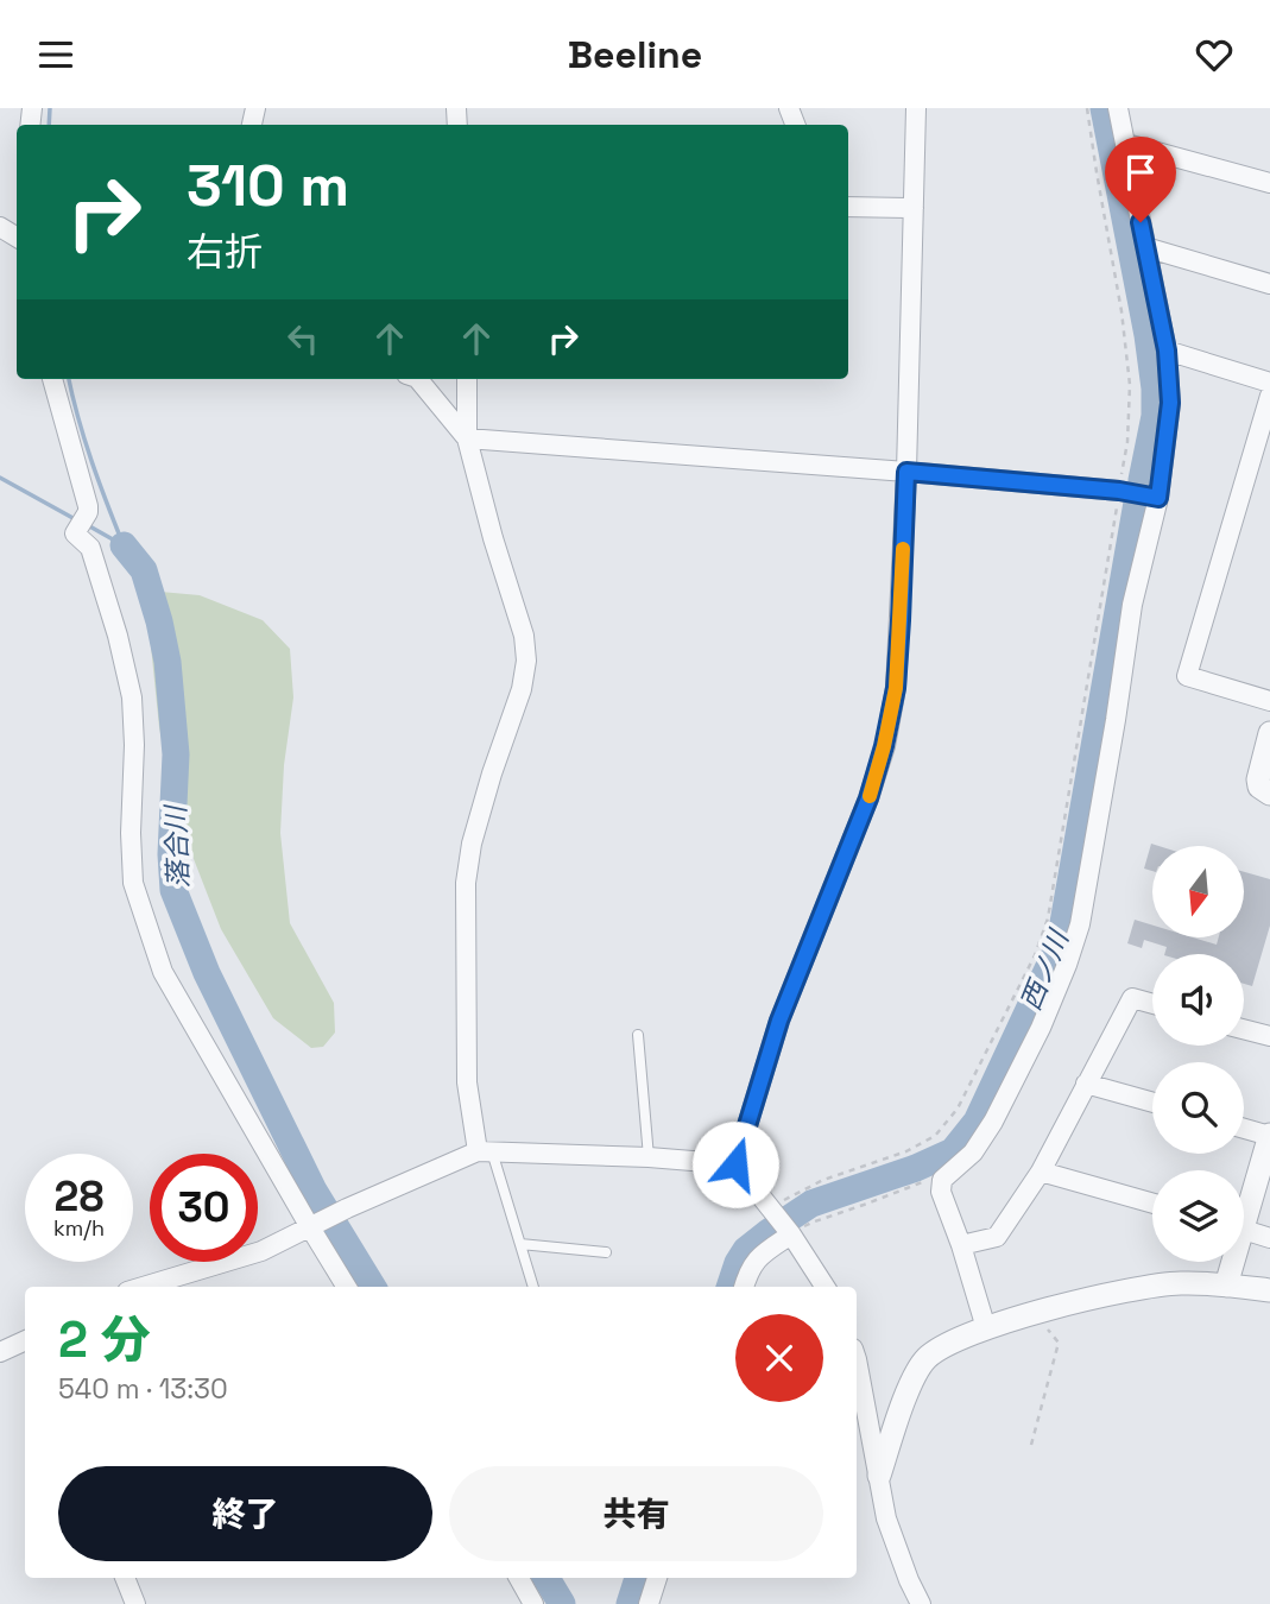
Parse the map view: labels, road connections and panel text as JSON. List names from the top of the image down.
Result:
{
  "water": ["落合川", "西ノ川"],
  "north": "bottom",
  "page": {
    "header": "Beeline",
    "turn": ["310 m", "右折"],
    "speed": "28 km/h",
    "limit": "30",
    "heading": ["2 分", "540 m · 13:30"],
    "buttons": ["終了", "共有"]
  }
}
